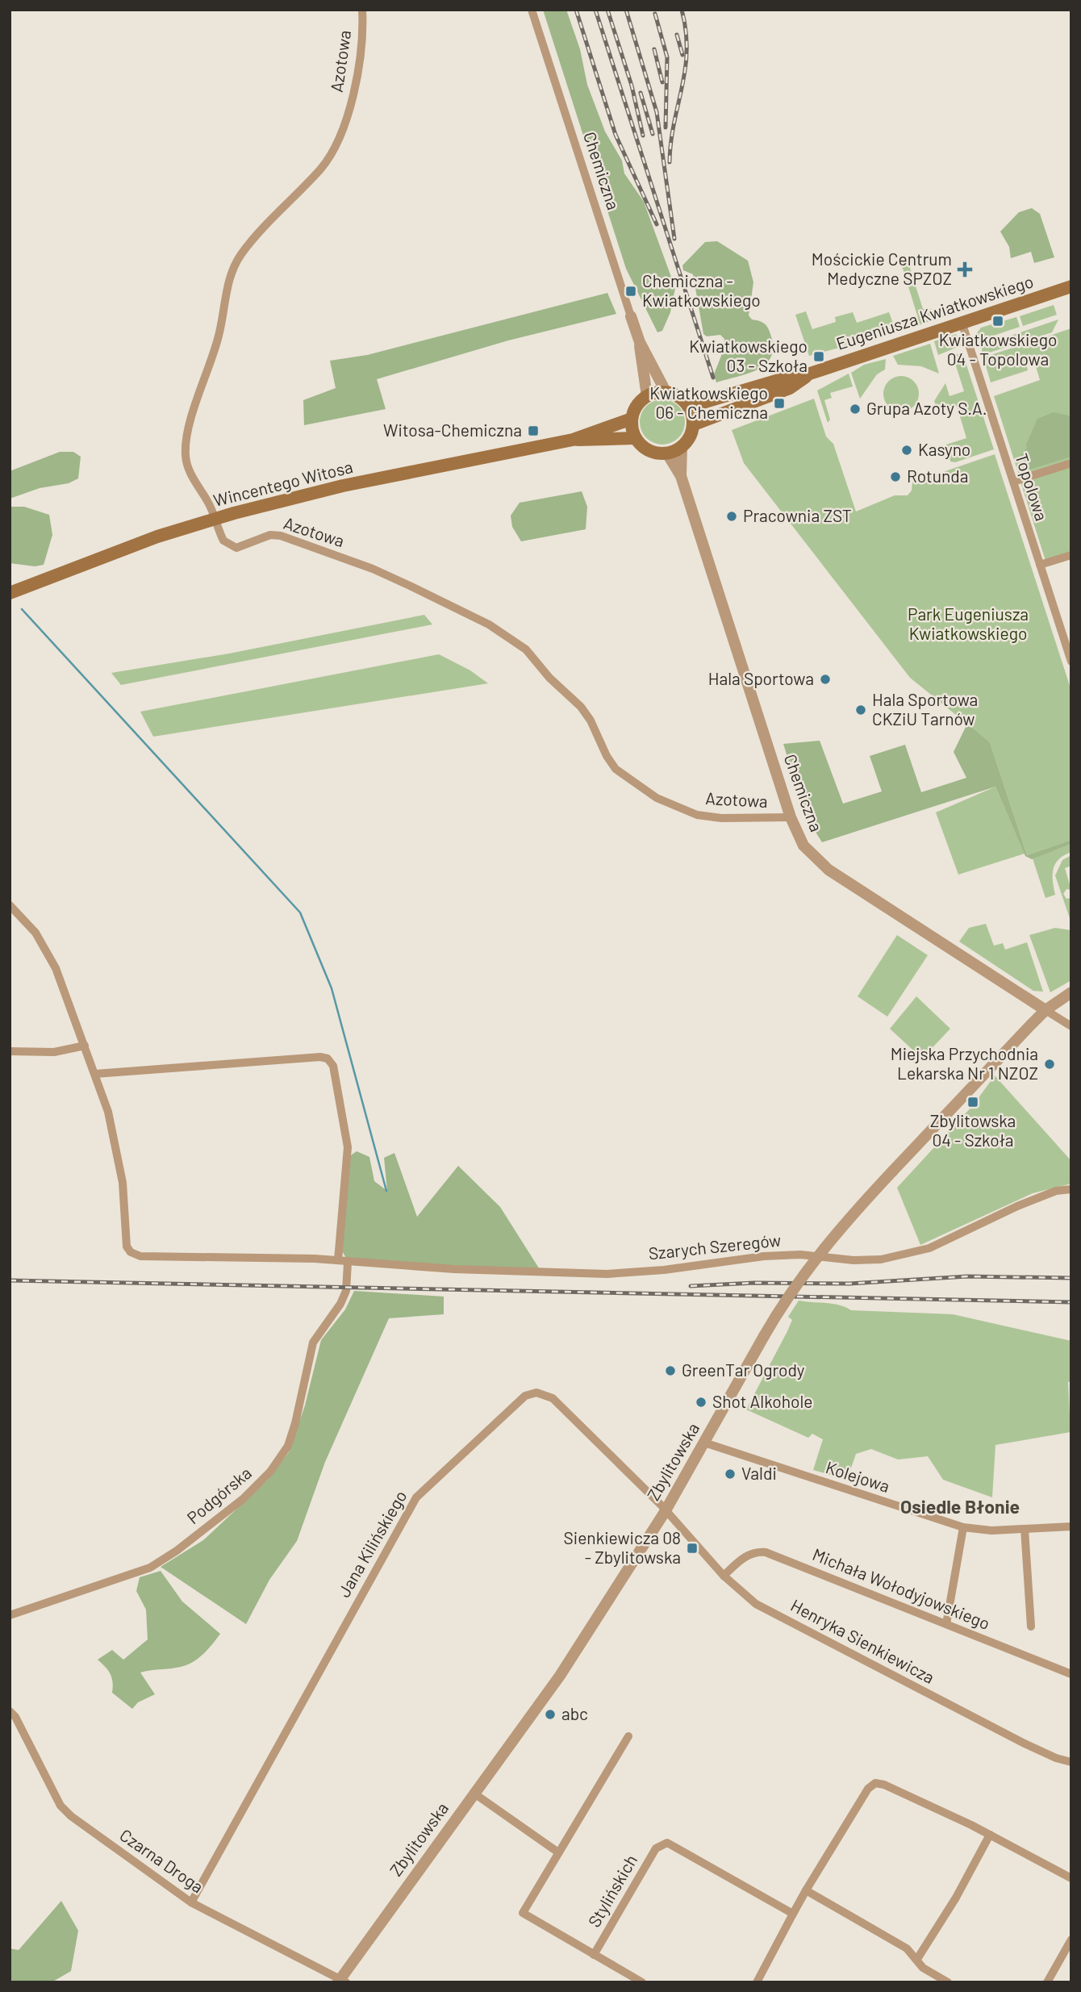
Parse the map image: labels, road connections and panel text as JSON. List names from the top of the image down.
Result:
{
  "streets": {
    "main road": ["Eugeniusza Kwiatkowskiego", "Wincentego Witosa"],
    "street": [
      "Azotowa",
      "Chemiczna",
      "Topolowa",
      "Szarych Szeregów",
      "Zbylitowska",
      "Kolejowa",
      "Podgórska",
      "Jana Kilińskiego",
      "Michała Wołodyjowskiego",
      "Henryka Sienkiewicza",
      "Czarna Droga",
      "Stylińskich"
    ]
  },
  "crossings": [
    ["Azotowa", "Chemiczna"],
    ["Azotowa", "Wincentego Witosa"],
    ["Chemiczna", "Eugeniusza Kwiatkowskiego"],
    ["Chemiczna", "Wincentego Witosa"],
    ["Chemiczna", "Zbylitowska"],
    ["Eugeniusza Kwiatkowskiego", "Wincentego Witosa"],
    ["Eugeniusza Kwiatkowskiego", "Topolowa"],
    ["Szarych Szeregów", "Podgórska"],
    ["Zbylitowska", "Kolejowa"],
    ["Zbylitowska", "Jana Kilińskiego"],
    ["Zbylitowska", "Henryka Sienkiewicza"],
    ["Zbylitowska", "Czarna Droga"],
    ["Jana Kilińskiego", "Henryka Sienkiewicza"],
    ["Jana Kilińskiego", "Czarna Droga"],
    ["Michała Wołodyjowskiego", "Henryka Sienkiewicza"]
  ],
  "districts": ["Osiedle Błonie"],
  "parks": ["Park Eugeniusza Kwiatkowskiego"],
  "places": {
    "health": ["Mościckie Centrum Medyczne SPZOZ"],
    "transit": [
      "Chemiczna - Kwiatkowskiego",
      "Kwiatkowskiego 04 - Topolowa",
      "Kwiatkowskiego 03 - Szkoła",
      "Kwiatkowskiego 06 - Chemiczna",
      "Witosa-Chemiczna",
      "Zbylitowska 04 - Szkoła",
      "Sienkiewicza 08 - Zbylitowska"
    ],
    "other": [
      "Grupa Azoty S.A.",
      "Kasyno",
      "Rotunda",
      "Pracownia ZST",
      "Hala Sportowa",
      "Hala Sportowa CKZiU Tarnów",
      "Miejska Przychodnia Lekarska Nr 1 NZOZ",
      "GreenTar Ogrody",
      "Shot Alkohole",
      "Valdi",
      "abc"
    ]
  }
}
